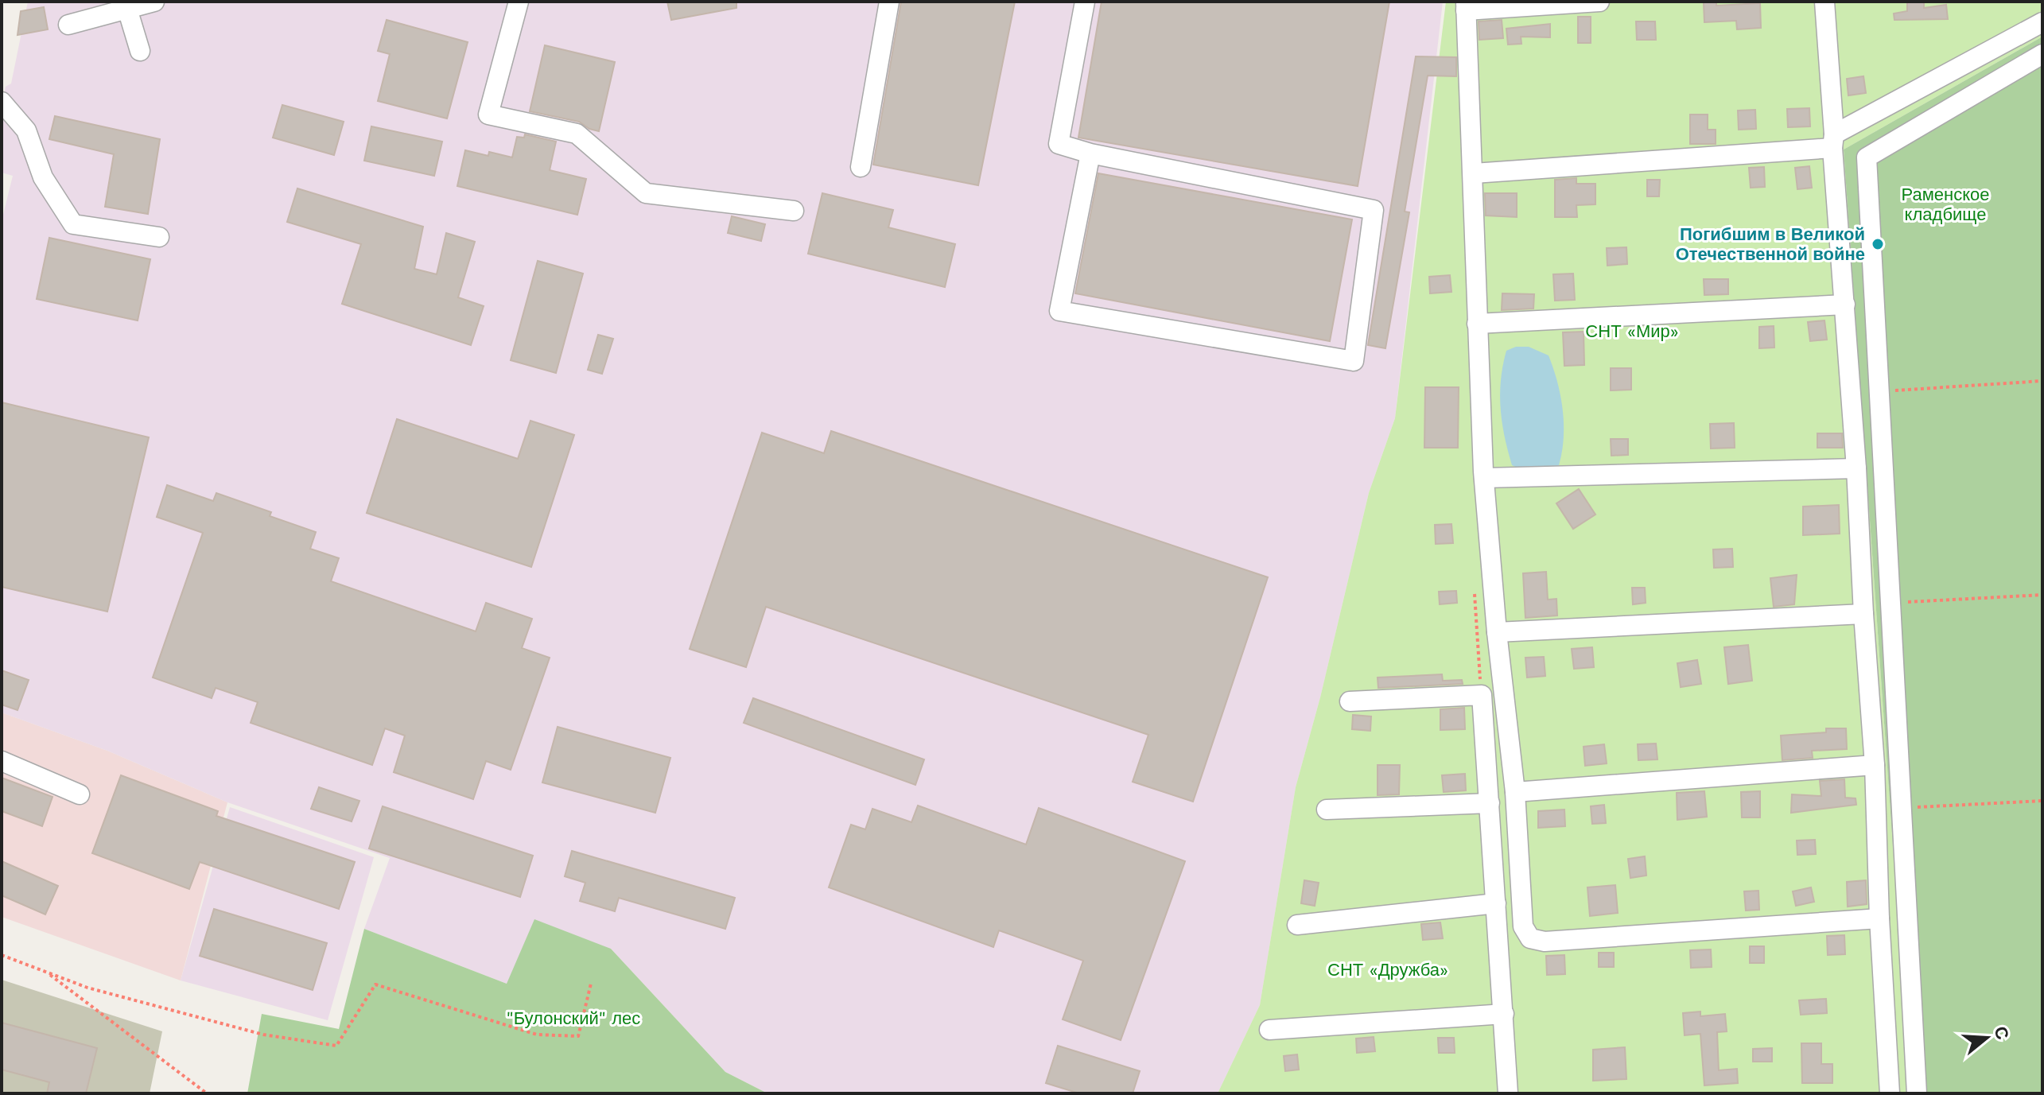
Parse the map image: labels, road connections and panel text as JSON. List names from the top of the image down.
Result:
{
  "parks": [
    "Раменское кладбище",
    "СНТ «Мир»",
    "СНТ «Дружба»",
    "\"Булонский\" лес"
  ],
  "places": ["Погибшим в Великой Отечественной войне"],
  "north": "right"
}
